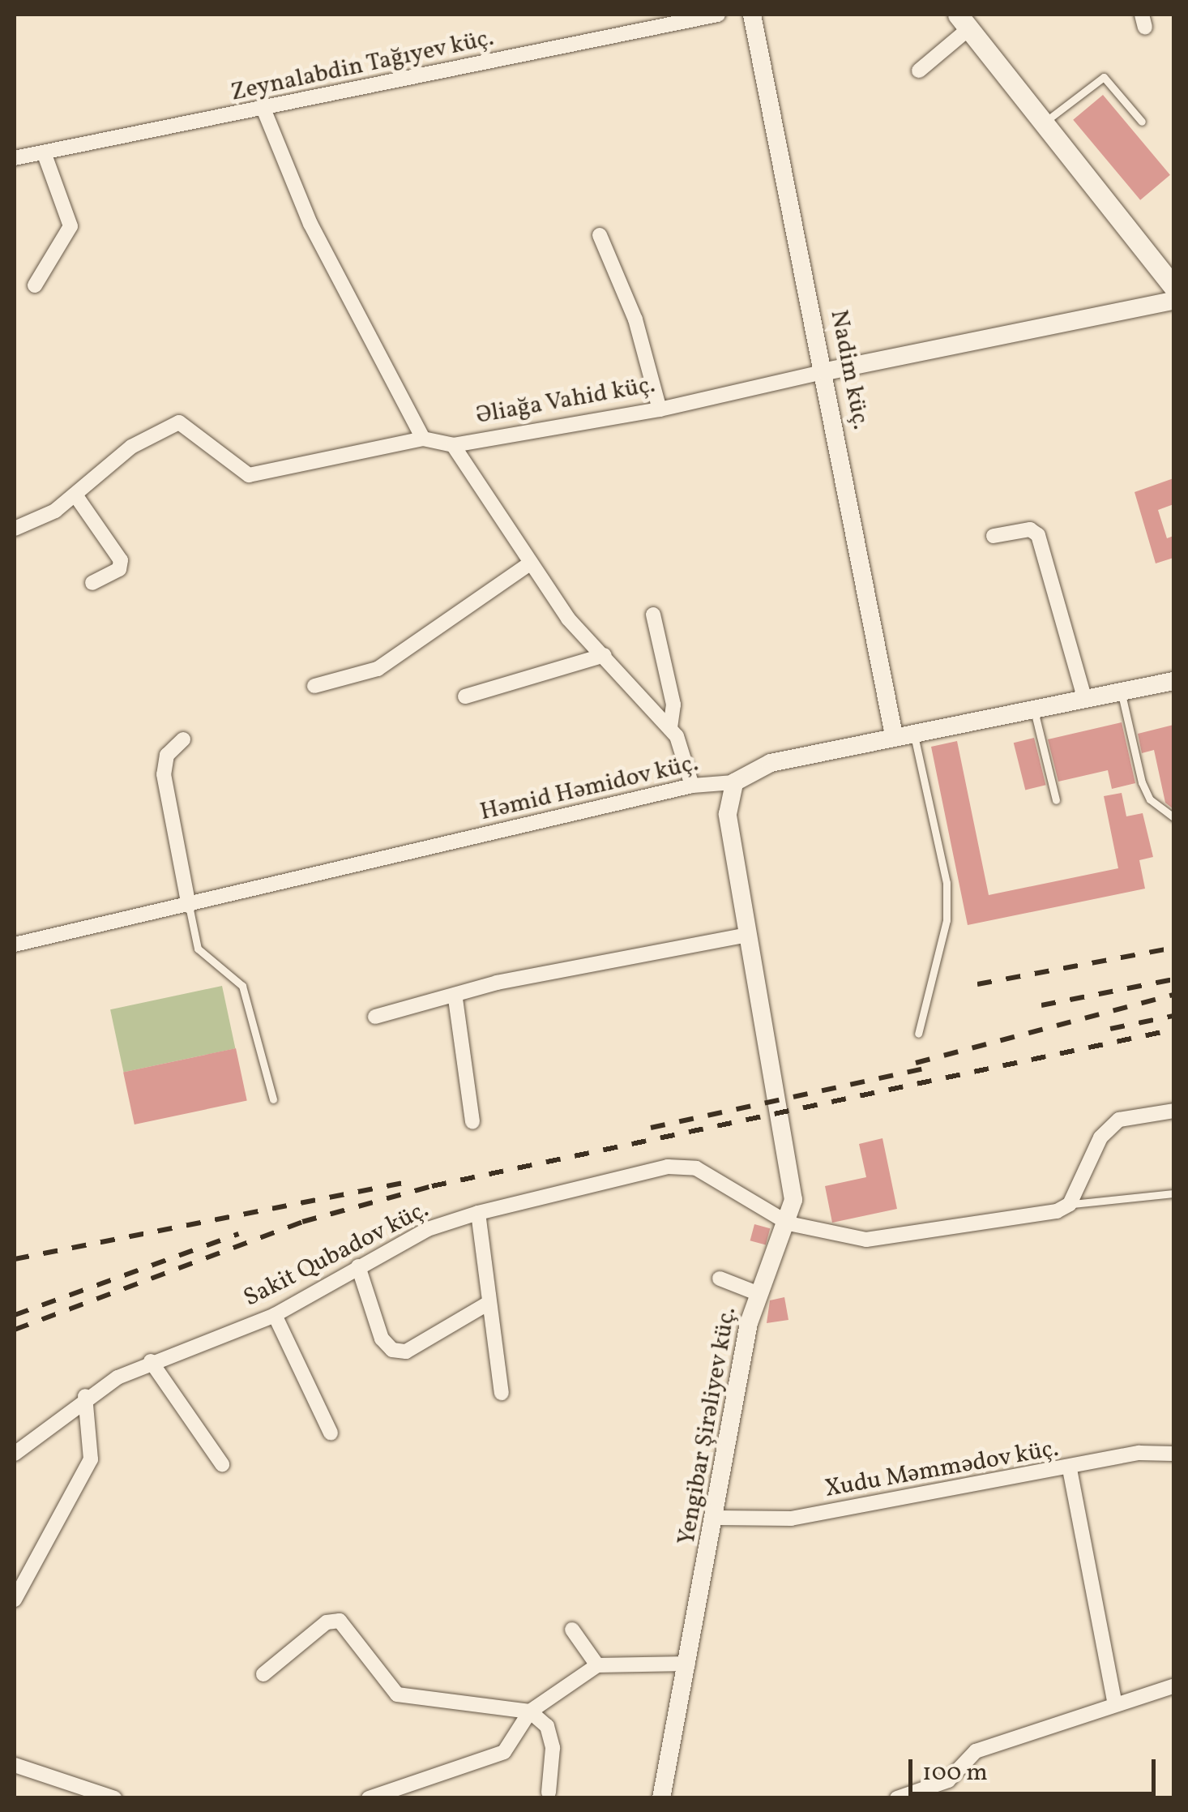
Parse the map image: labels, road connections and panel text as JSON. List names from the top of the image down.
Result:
{
  "streets": {
    "street": [
      "Zeynalabdin Tağıyev küç.",
      "Nadim küç.",
      "Əliağa Vahid küç.",
      "Həmid Həmidov küç.",
      "Sakit Qubadov küç.",
      "Yengibar Şirəliyev küç.",
      "Xudu Məmmədov küç."
    ]
  },
  "crossings": [
    ["Nadim küç.", "Əliağa Vahid küç."],
    ["Nadim küç.", "Həmid Həmidov küç."],
    ["Həmid Həmidov küç.", "Yengibar Şirəliyev küç."],
    ["Sakit Qubadov küç.", "Yengibar Şirəliyev küç."],
    ["Yengibar Şirəliyev küç.", "Xudu Məmmədov küç."]
  ],
  "scale_bar": "100 m"
}
